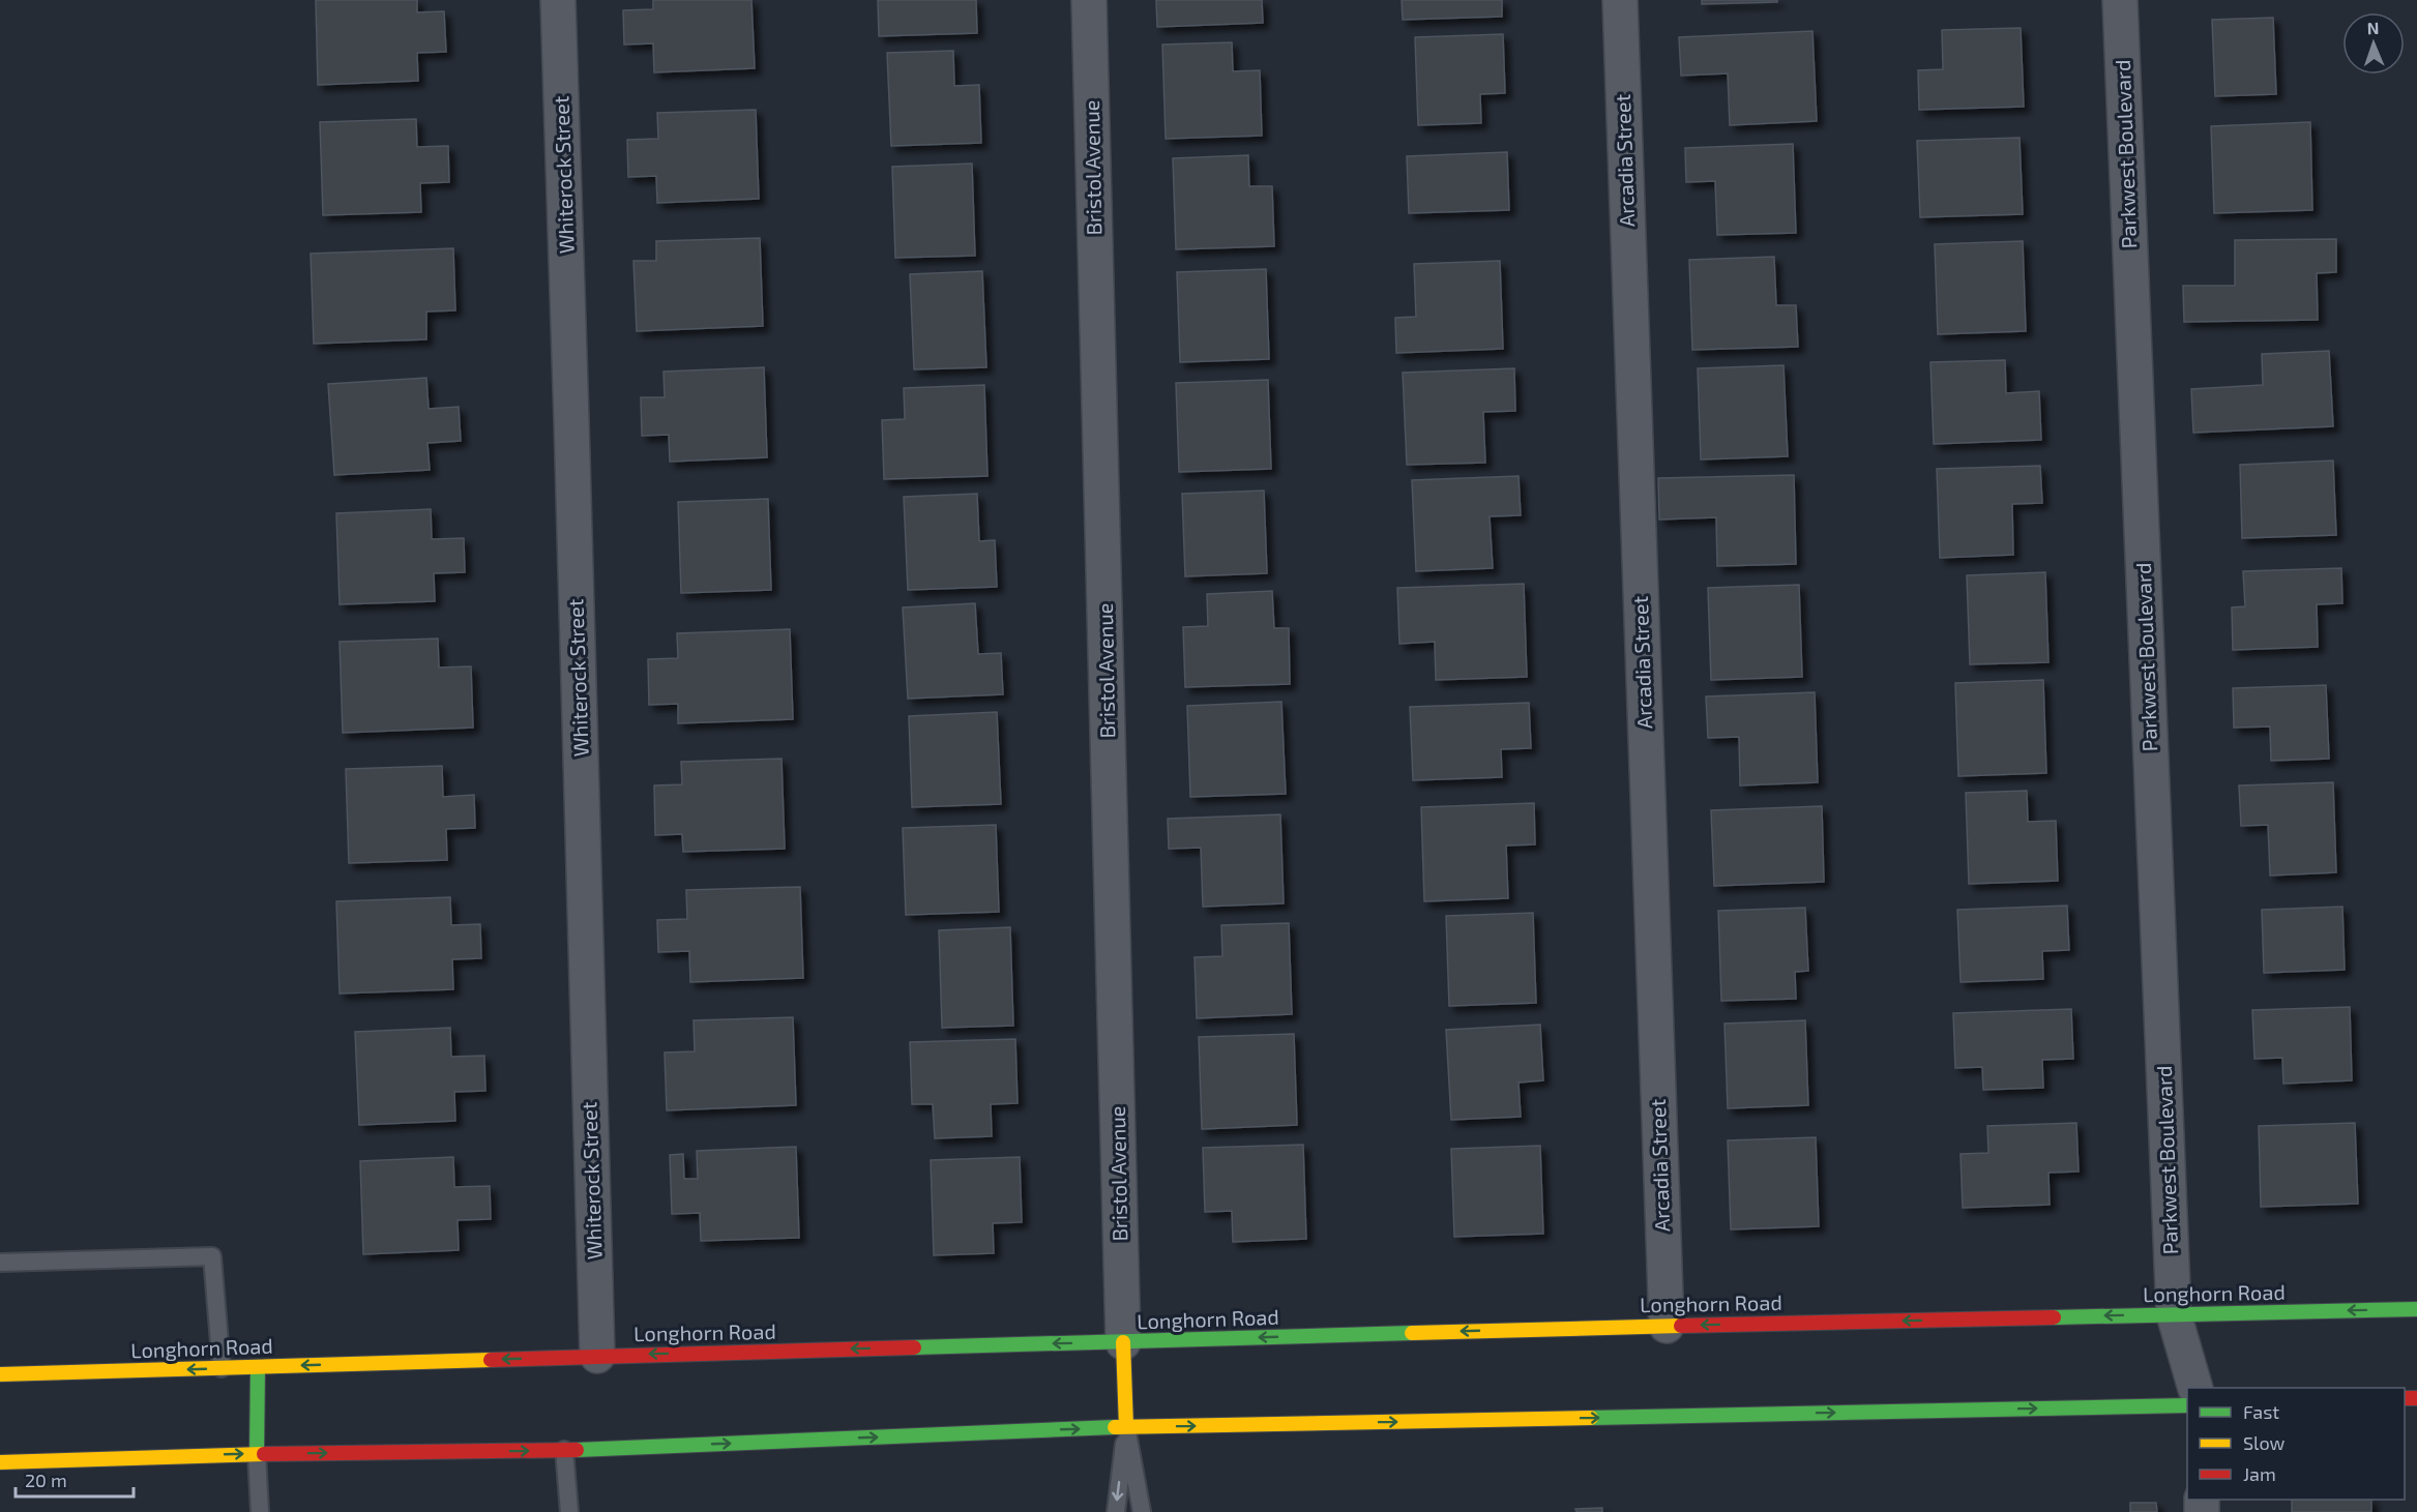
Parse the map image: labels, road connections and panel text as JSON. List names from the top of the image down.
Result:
{
  "streets": {
    "main road": ["Longhorn Road"],
    "street": [
      "Parkwest Boulevard",
      "Arcadia Street",
      "Bristol Avenue",
      "Whiterock Street"
    ]
  },
  "crossings": [
    ["Parkwest Boulevard", "Longhorn Road"],
    ["Arcadia Street", "Longhorn Road"],
    ["Bristol Avenue", "Longhorn Road"],
    ["Whiterock Street", "Longhorn Road"]
  ],
  "legend": ["Fast", "Slow", "Jam"],
  "scale_bar": "20 m",
  "north": "top"
}
